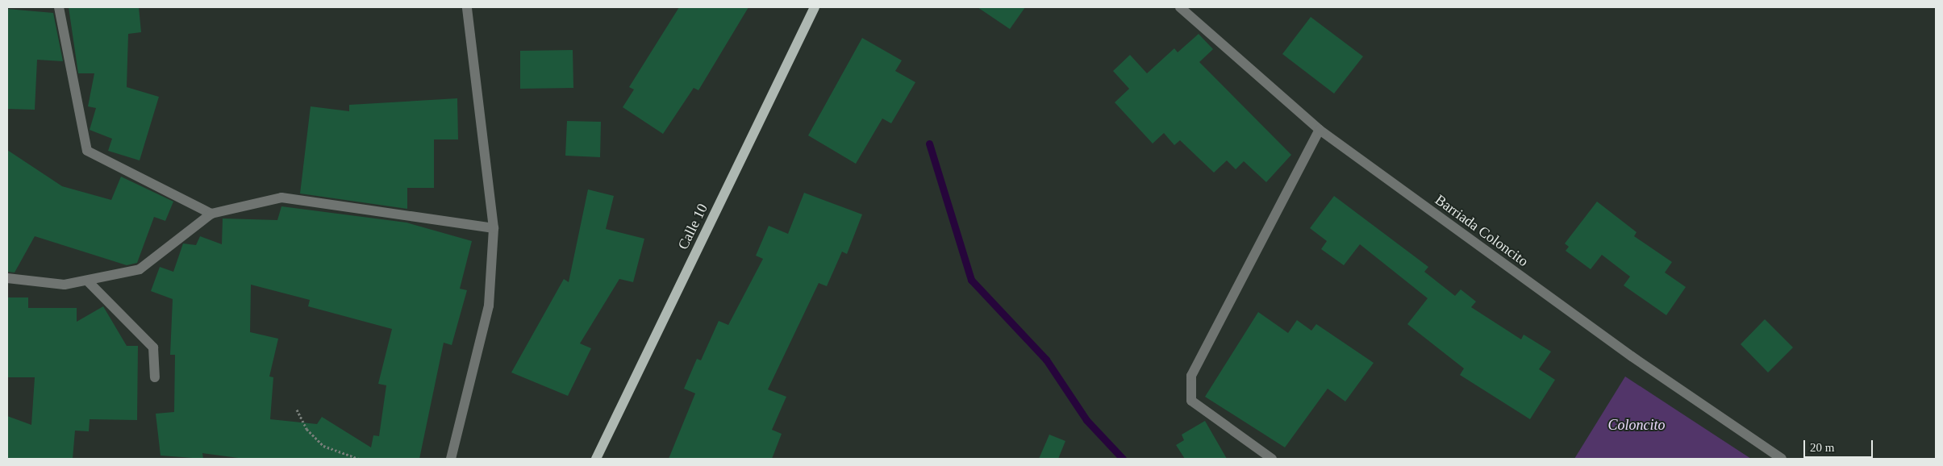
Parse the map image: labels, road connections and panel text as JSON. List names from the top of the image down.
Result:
{
  "streets": {
    "main road": ["Calle 10"],
    "street": ["Barriada Coloncito"]
  },
  "parks": ["Coloncito"],
  "scale_bar": "20 m"
}
